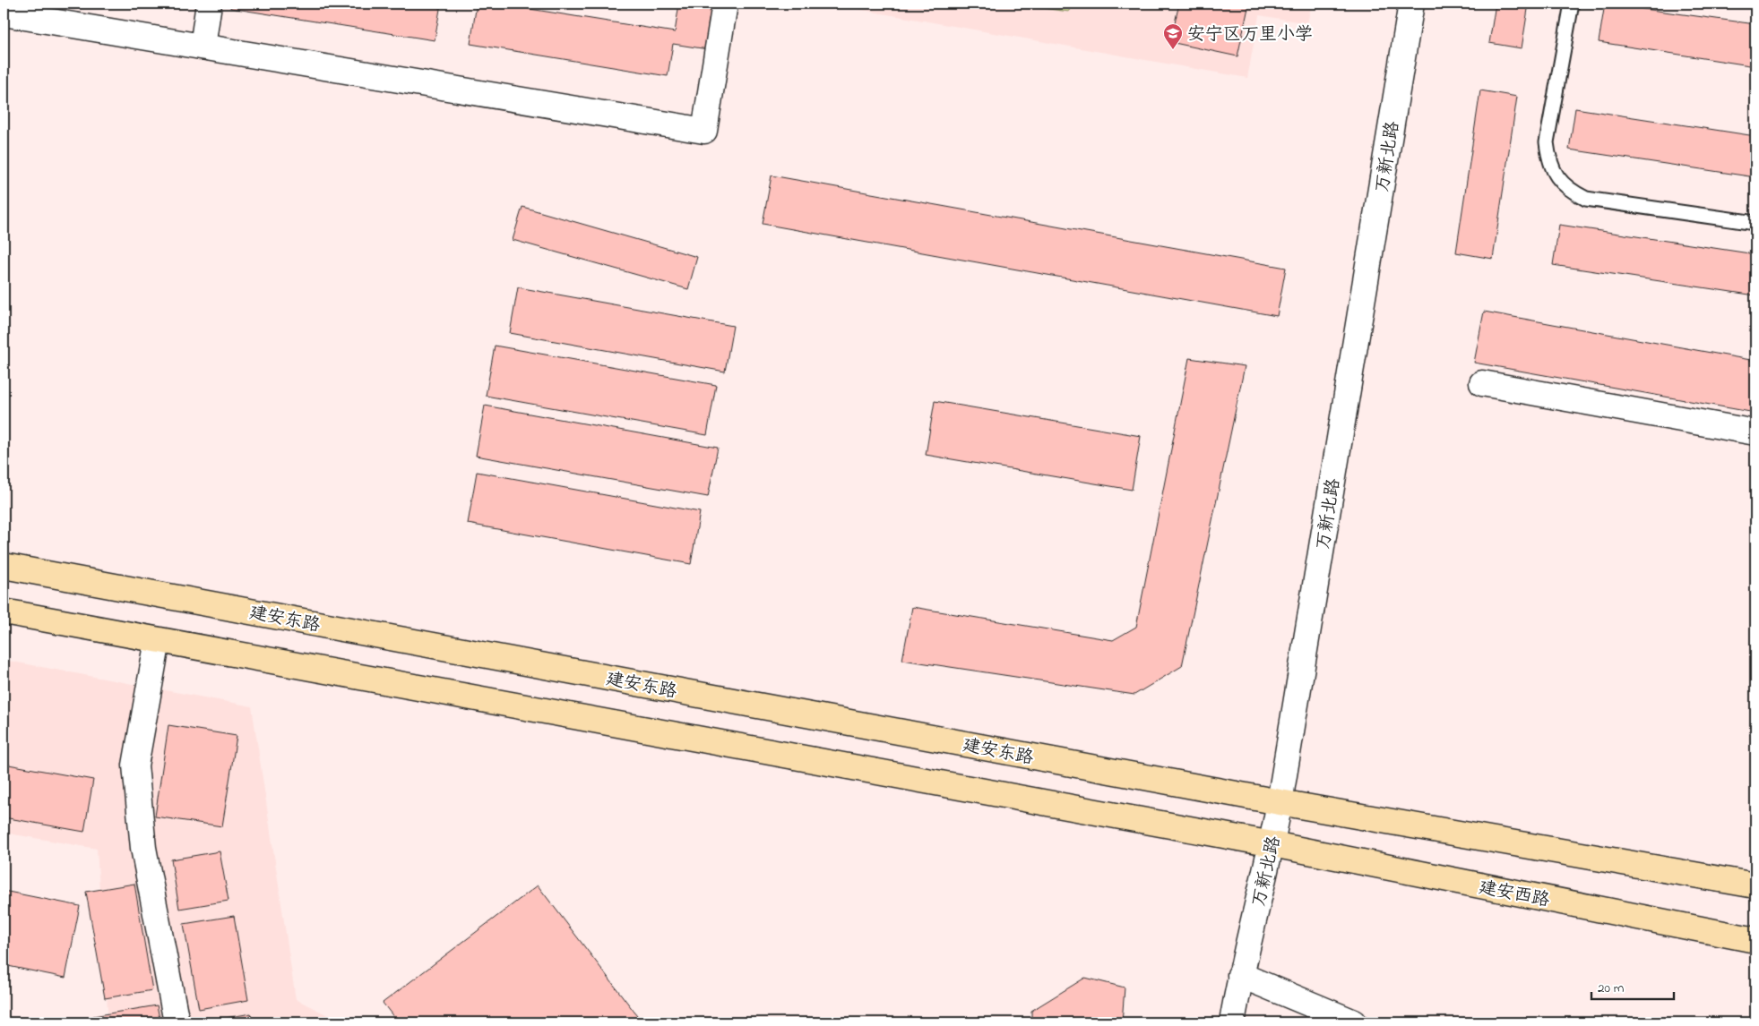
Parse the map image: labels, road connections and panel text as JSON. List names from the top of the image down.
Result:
{
  "streets": {
    "main road": ["建安东路", "建安西路"],
    "street": ["万新北路"]
  },
  "crossings": [
    ["万新北路", "建安东路"],
    ["万新北路", "建安西路"]
  ],
  "places": {
    "school or university": ["安宁区万里小学"]
  },
  "scale_bar": "20 m"
}
